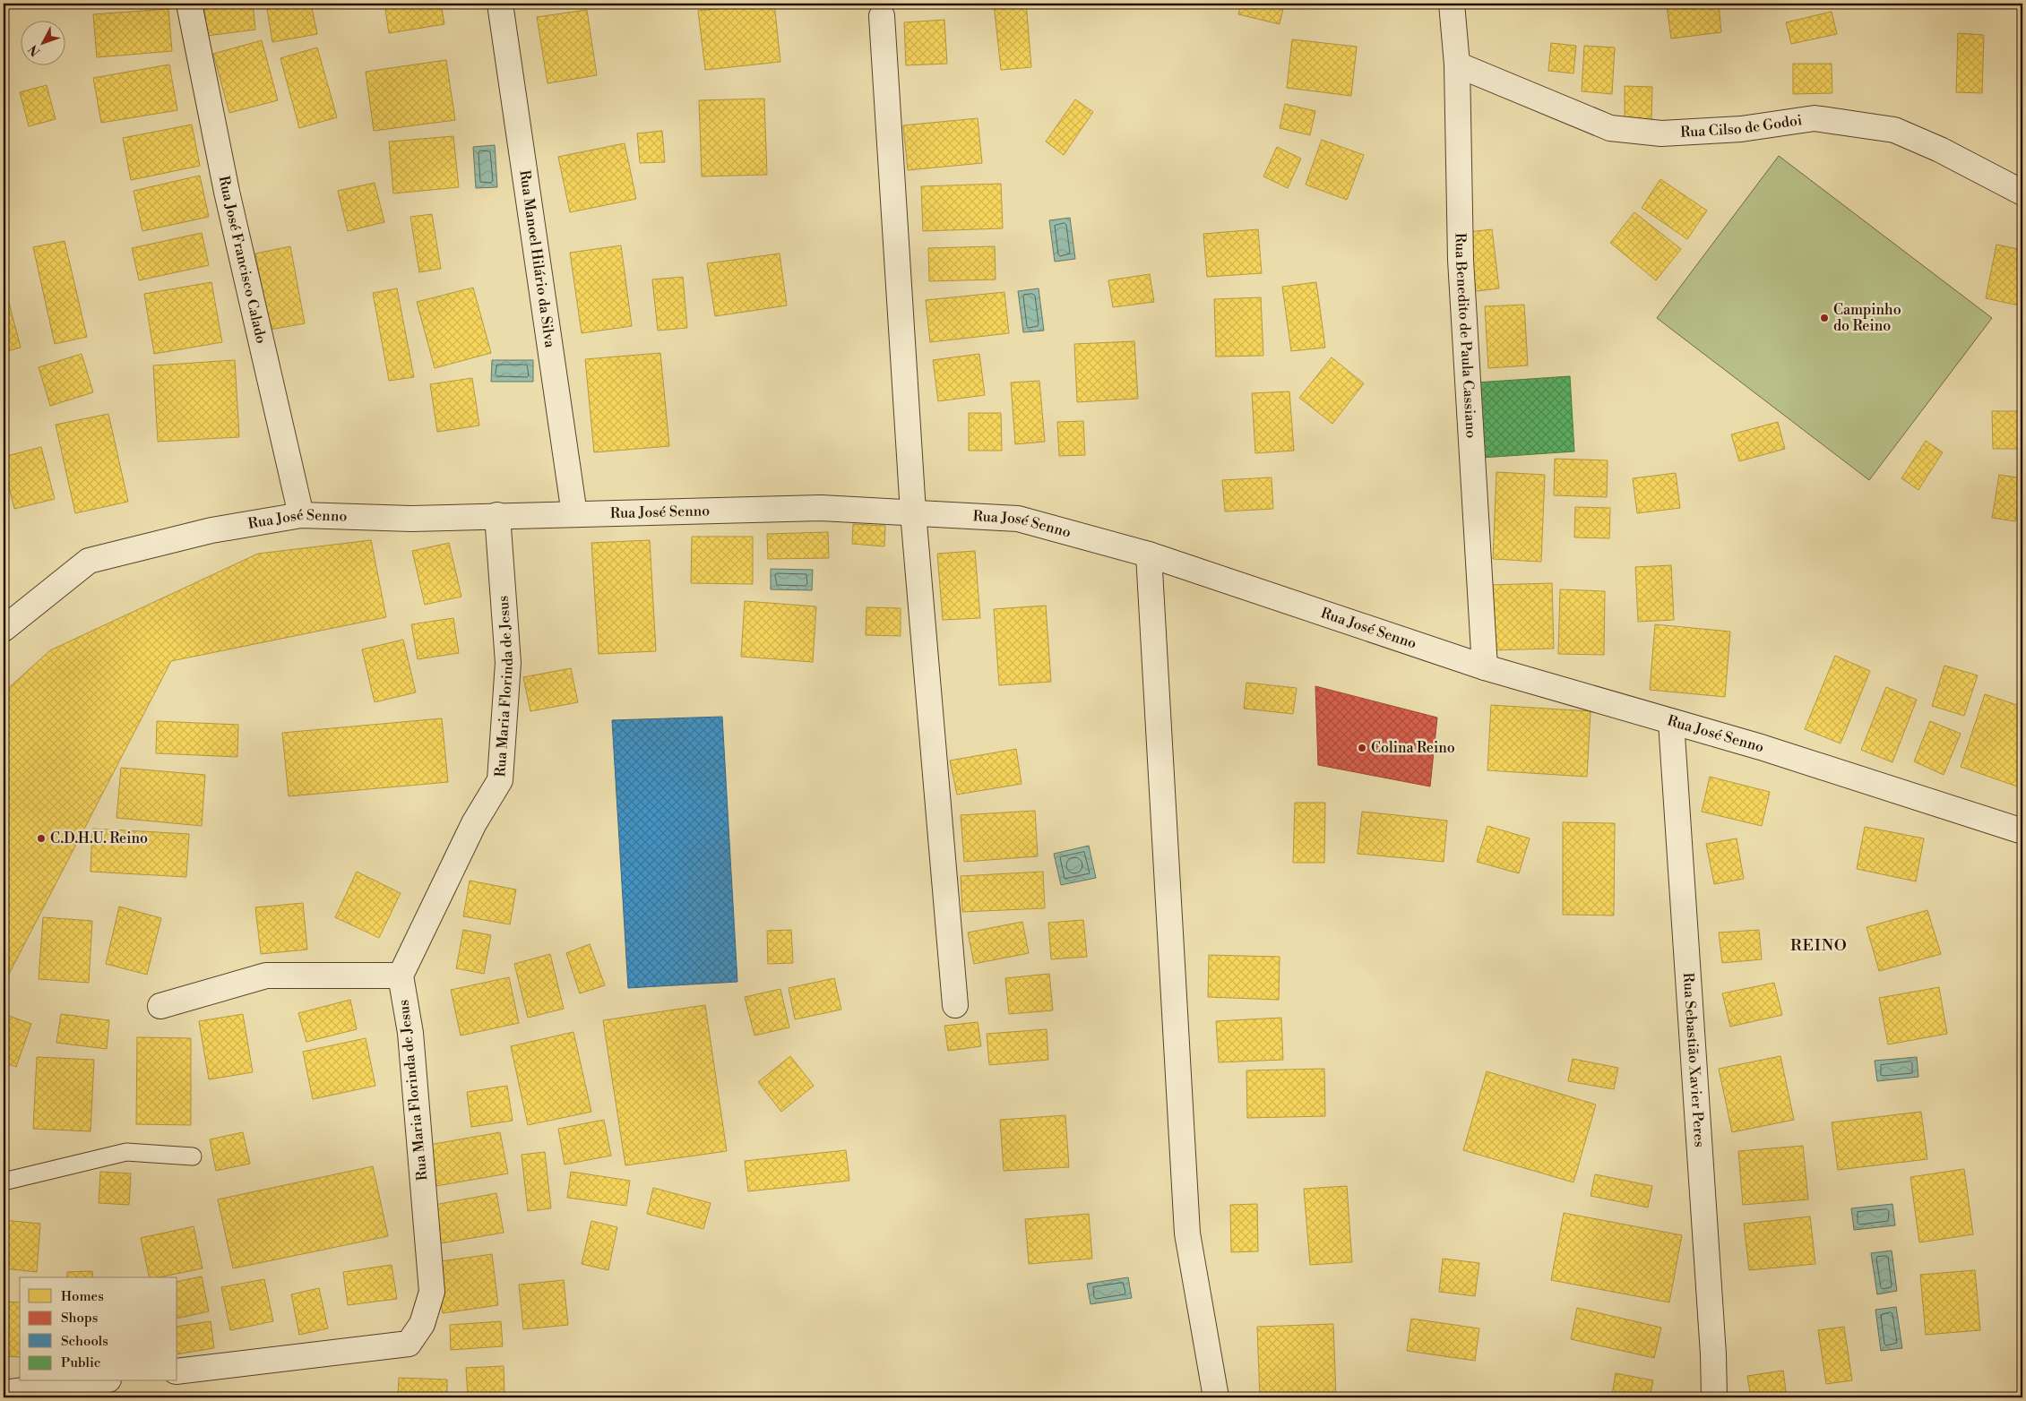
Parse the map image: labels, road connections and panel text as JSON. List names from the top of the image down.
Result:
{
  "streets": {
    "street": [
      "Rua Cilso de Godoi",
      "Rua Manoel Hilário da Silva",
      "Rua José Francisco Calado",
      "Rua Benedito de Paula Cassiano",
      "Rua José Senno",
      "Rua Maria Florinda de Jesus",
      "Rua Sebastião Xavier Peres"
    ]
  },
  "crossings": [
    ["Rua Cilso de Godoi", "Rua Benedito de Paula Cassiano"],
    ["Rua Manoel Hilário da Silva", "Rua José Senno"],
    ["Rua José Francisco Calado", "Rua José Senno"],
    ["Rua Benedito de Paula Cassiano", "Rua José Senno"],
    ["Rua José Senno", "Rua Maria Florinda de Jesus"],
    ["Rua José Senno", "Rua Sebastião Xavier Peres"]
  ],
  "districts": ["REINO"],
  "places": ["Campinho do Reino", "Colina Reino", "C.D.H.U. Reino"],
  "legend": [
    "Homes",
    "Shops",
    "Schools",
    "Public"
  ],
  "north": "bottom left"
}
